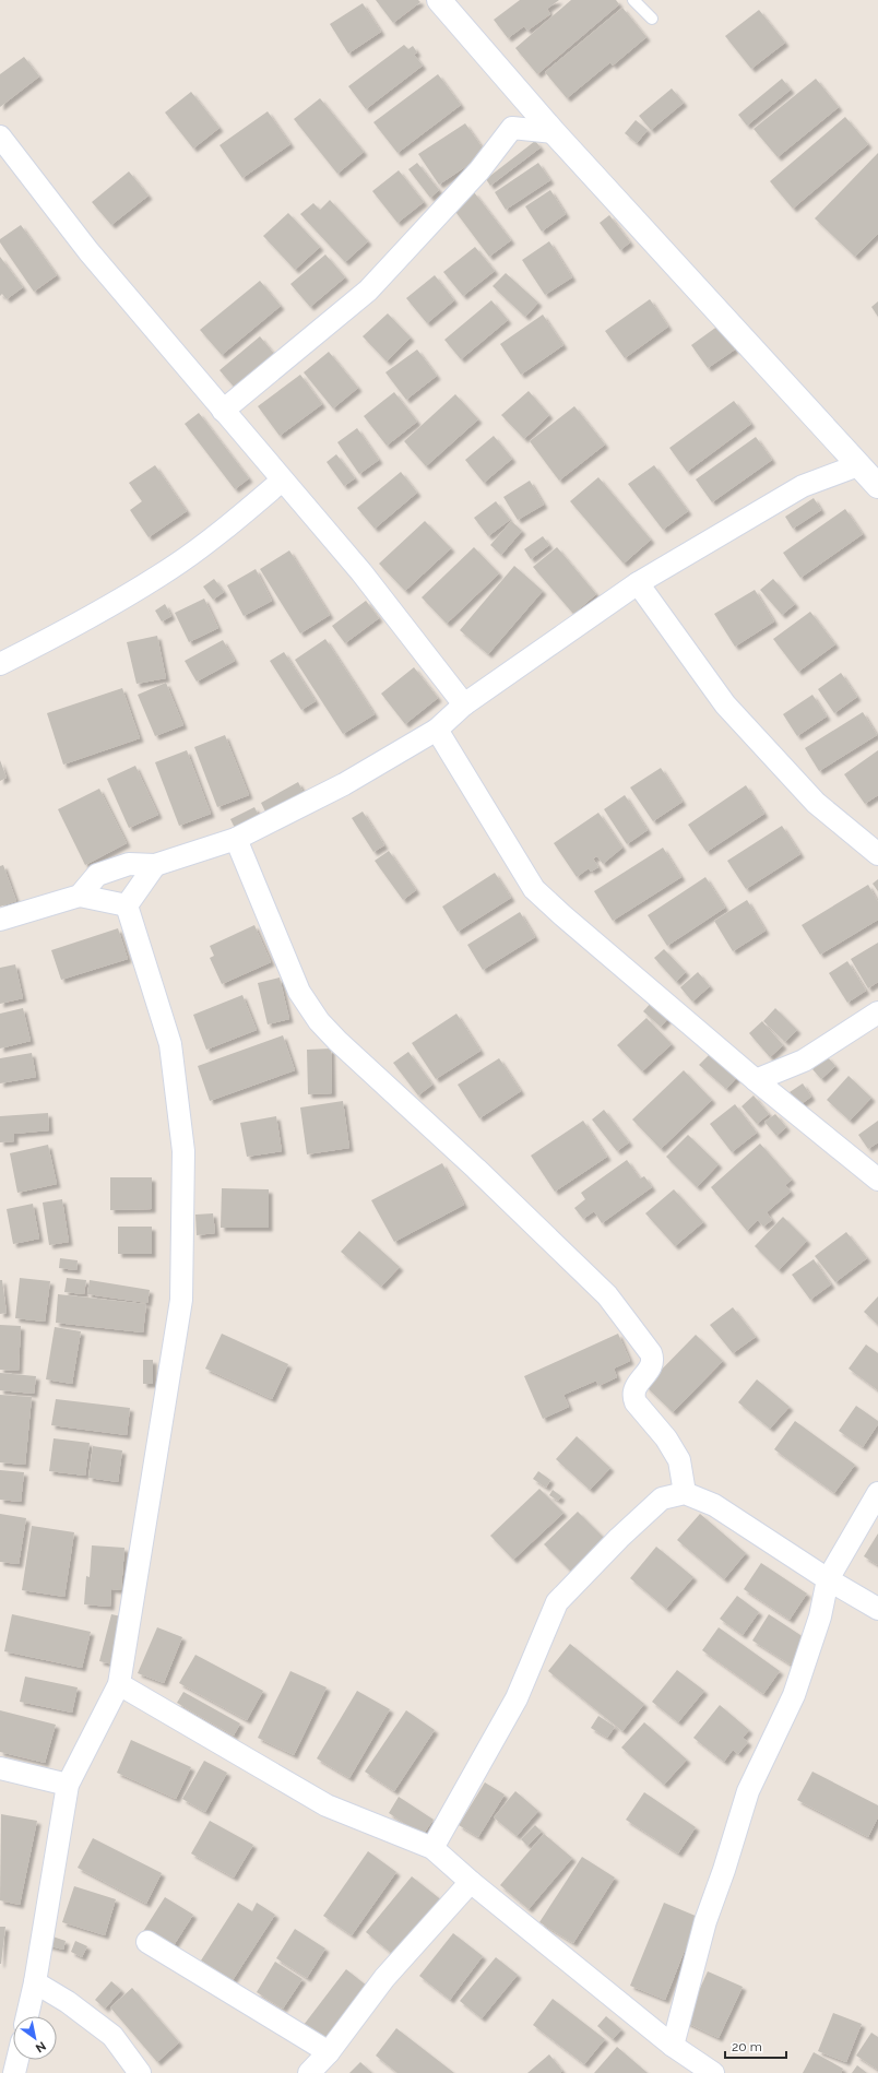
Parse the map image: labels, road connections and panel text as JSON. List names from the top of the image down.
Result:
{
  "scale_bar": "20 m",
  "north": "bottom right"
}
